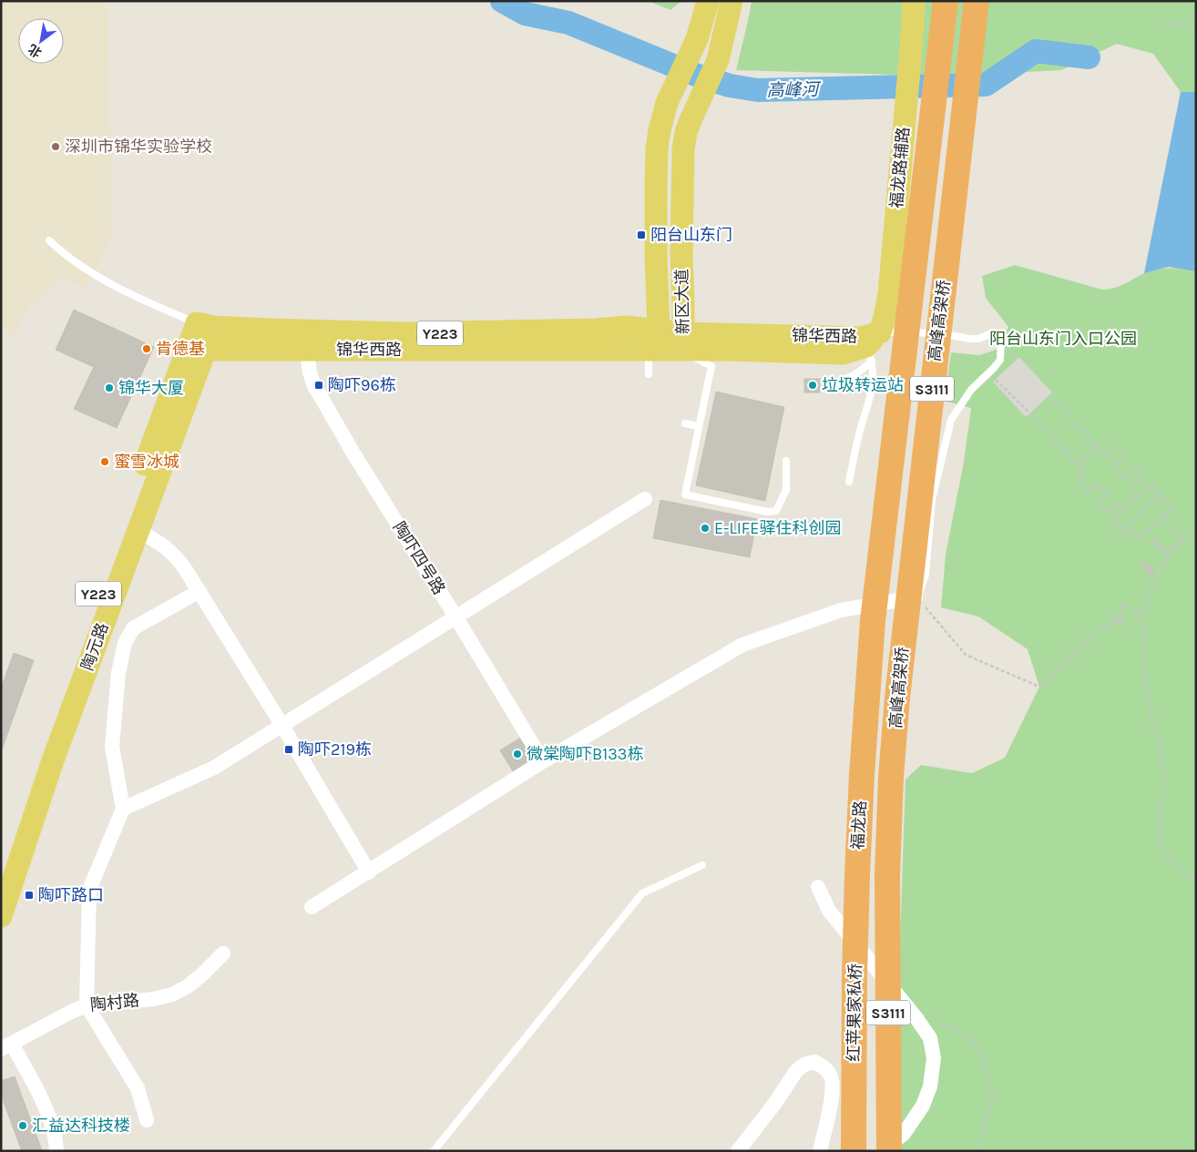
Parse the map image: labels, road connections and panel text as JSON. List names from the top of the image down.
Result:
{
  "streets": {
    "highway": [
      "高峰高架桥",
      "S3111",
      "福龙路",
      "红苹果家私桥"
    ],
    "main road": [
      "福龙路辅路",
      "新区大道",
      "Y223",
      "锦华西路",
      "陶元路"
    ],
    "street": ["陶吓四号路", "陶村路"]
  },
  "crossings": [
    ["福龙路辅路", "锦华西路"],
    ["新区大道", "锦华西路"],
    ["高峰高架桥", "福龙路"],
    ["锦华西路", "陶吓四号路"],
    ["锦华西路", "陶元路"],
    ["福龙路", "红苹果家私桥"]
  ],
  "water": ["高峰河"],
  "parks": ["阳台山东门入口公园"],
  "places": {
    "other": [
      "深圳市锦华实验学校",
      "肯德基",
      "垃圾转运站",
      "锦华大厦",
      "蜜雪冰城",
      "E-LIFE驿住科创园",
      "微棠陶吓B133栋",
      "汇益达科技楼"
    ],
    "transit": [
      "阳台山东门",
      "陶吓96栋",
      "陶吓219栋",
      "陶吓路口"
    ]
  },
  "north": "bottom left"
}
